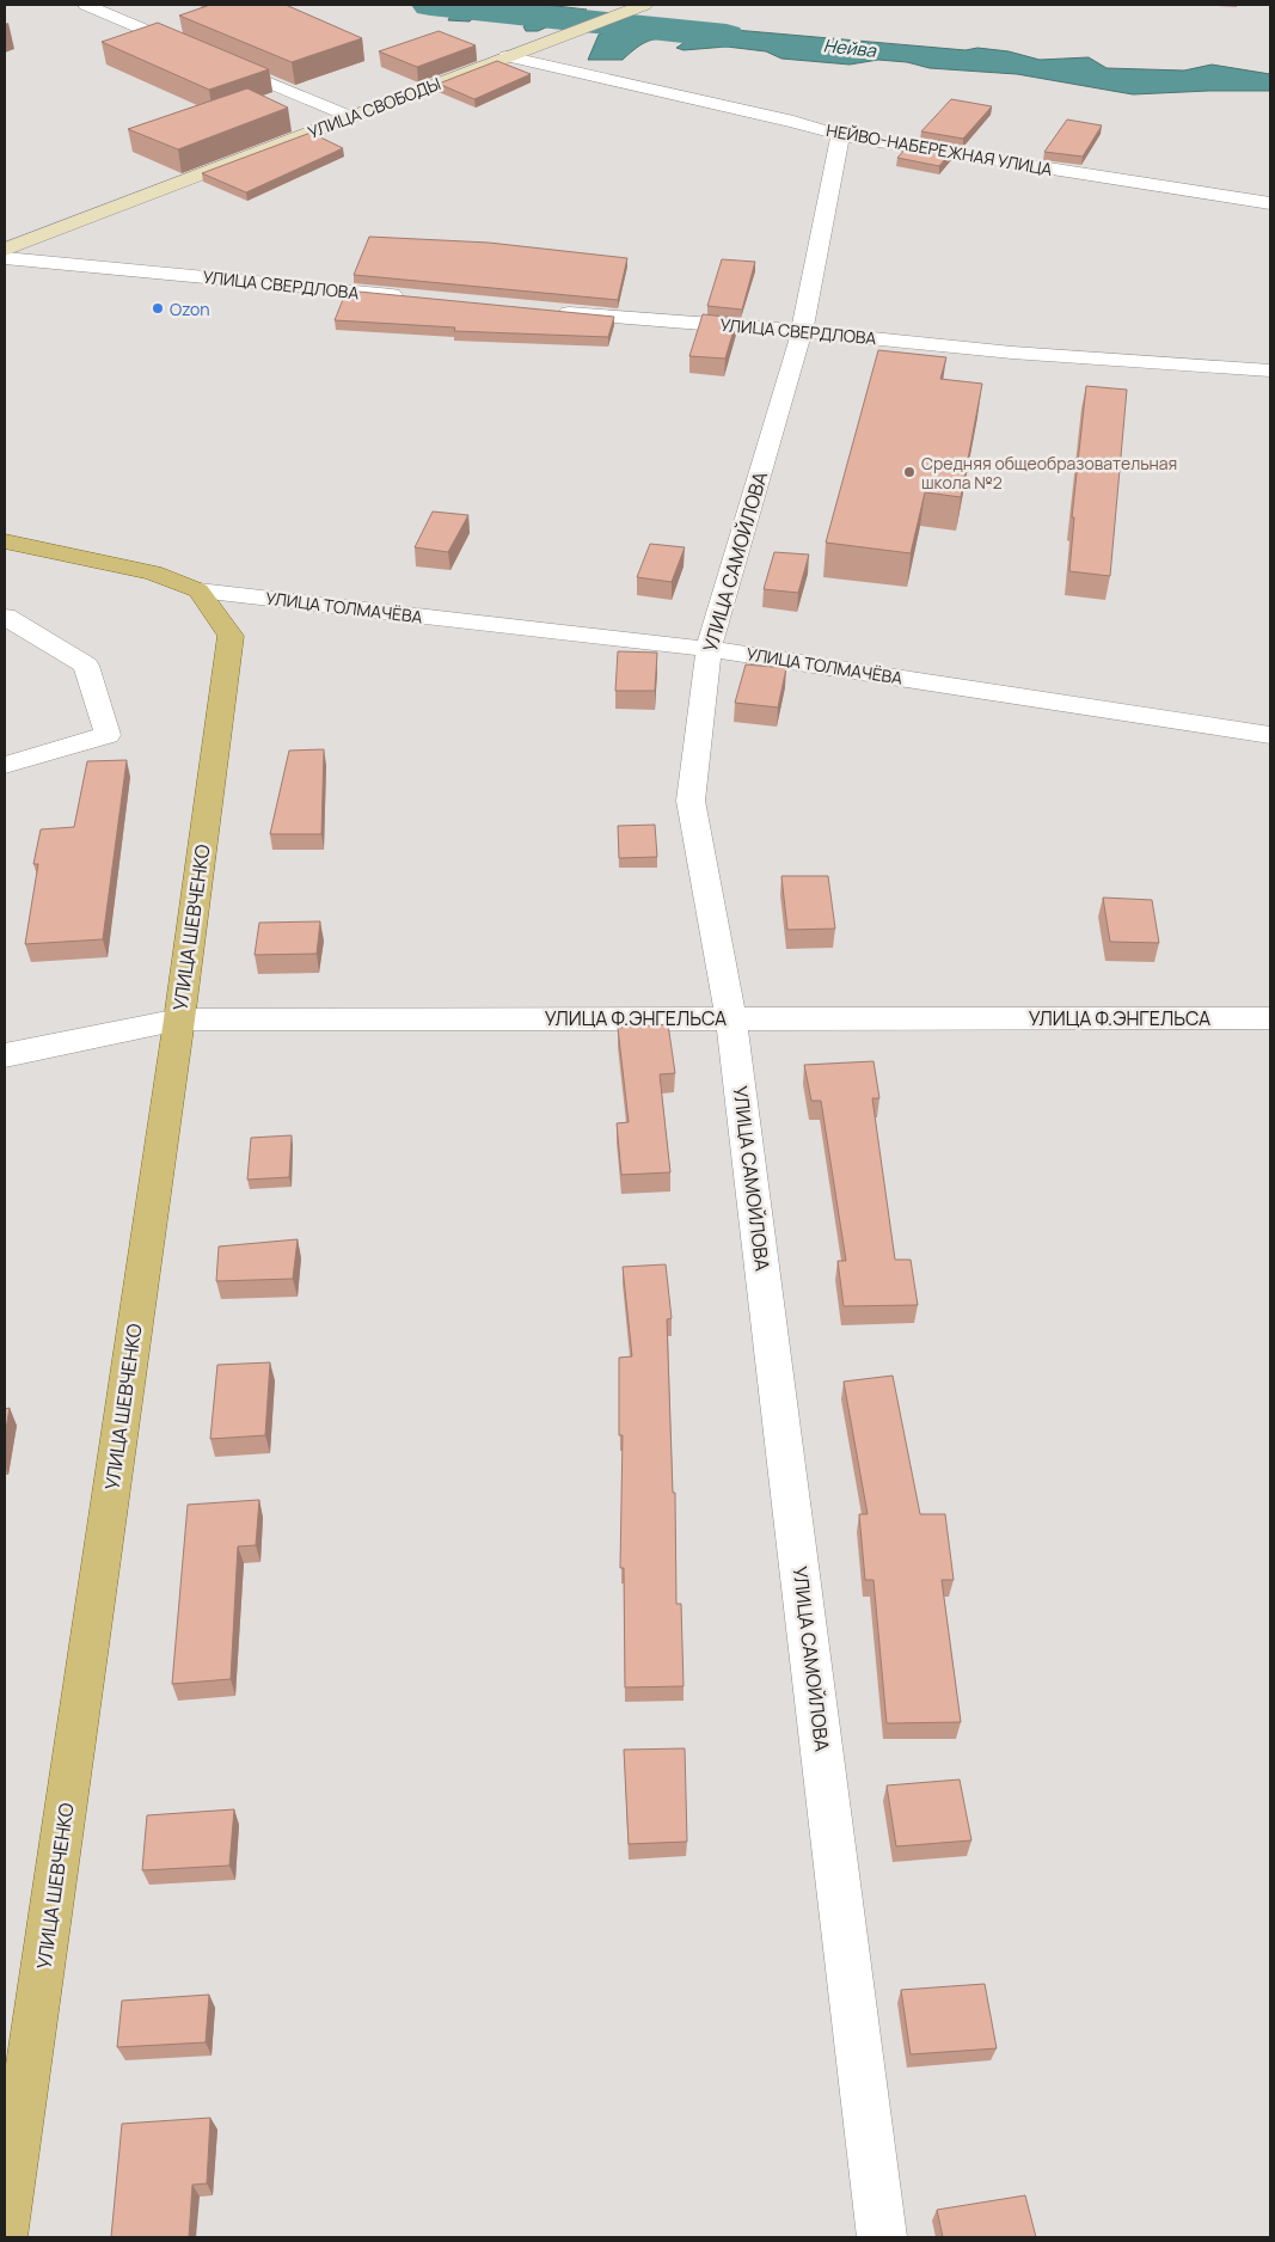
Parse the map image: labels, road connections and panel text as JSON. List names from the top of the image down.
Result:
{
  "streets": {
    "main road": ["УЛИЦА СВОБОДЫ", "УЛИЦА ШЕВЧЕНКО"],
    "street": [
      "НЕЙВО-НАБЕРЕЖНАЯ УЛИЦА",
      "УЛИЦА СВЕРДЛОВА",
      "УЛИЦА САМОЙЛОВА",
      "УЛИЦА ТОЛМАЧЁВА",
      "УЛИЦА Ф.ЭНГЕЛЬСА"
    ]
  },
  "crossings": [
    ["УЛИЦА СВОБОДЫ", "НЕЙВО-НАБЕРЕЖНАЯ УЛИЦА"],
    ["НЕЙВО-НАБЕРЕЖНАЯ УЛИЦА", "УЛИЦА САМОЙЛОВА"],
    ["УЛИЦА СВЕРДЛОВА", "УЛИЦА САМОЙЛОВА"],
    ["УЛИЦА САМОЙЛОВА", "УЛИЦА ТОЛМАЧЁВА"],
    ["УЛИЦА САМОЙЛОВА", "УЛИЦА Ф.ЭНГЕЛЬСА"],
    ["УЛИЦА ТОЛМАЧЁВА", "УЛИЦА ШЕВЧЕНКО"],
    ["УЛИЦА ШЕВЧЕНКО", "УЛИЦА Ф.ЭНГЕЛЬСА"]
  ],
  "water": ["Нейва"],
  "places": ["Ozon", "Средняя общеобразовательная школа №2"]
}
